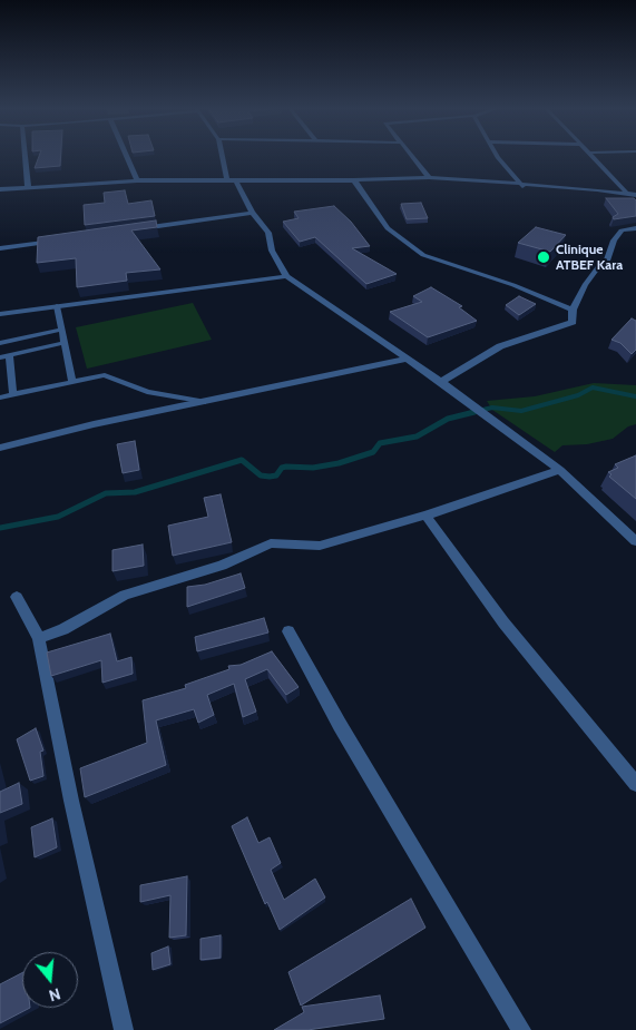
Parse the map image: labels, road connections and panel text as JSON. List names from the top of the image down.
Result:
{
  "places": ["Clinique ATBEF Kara"],
  "north": "bottom"
}
